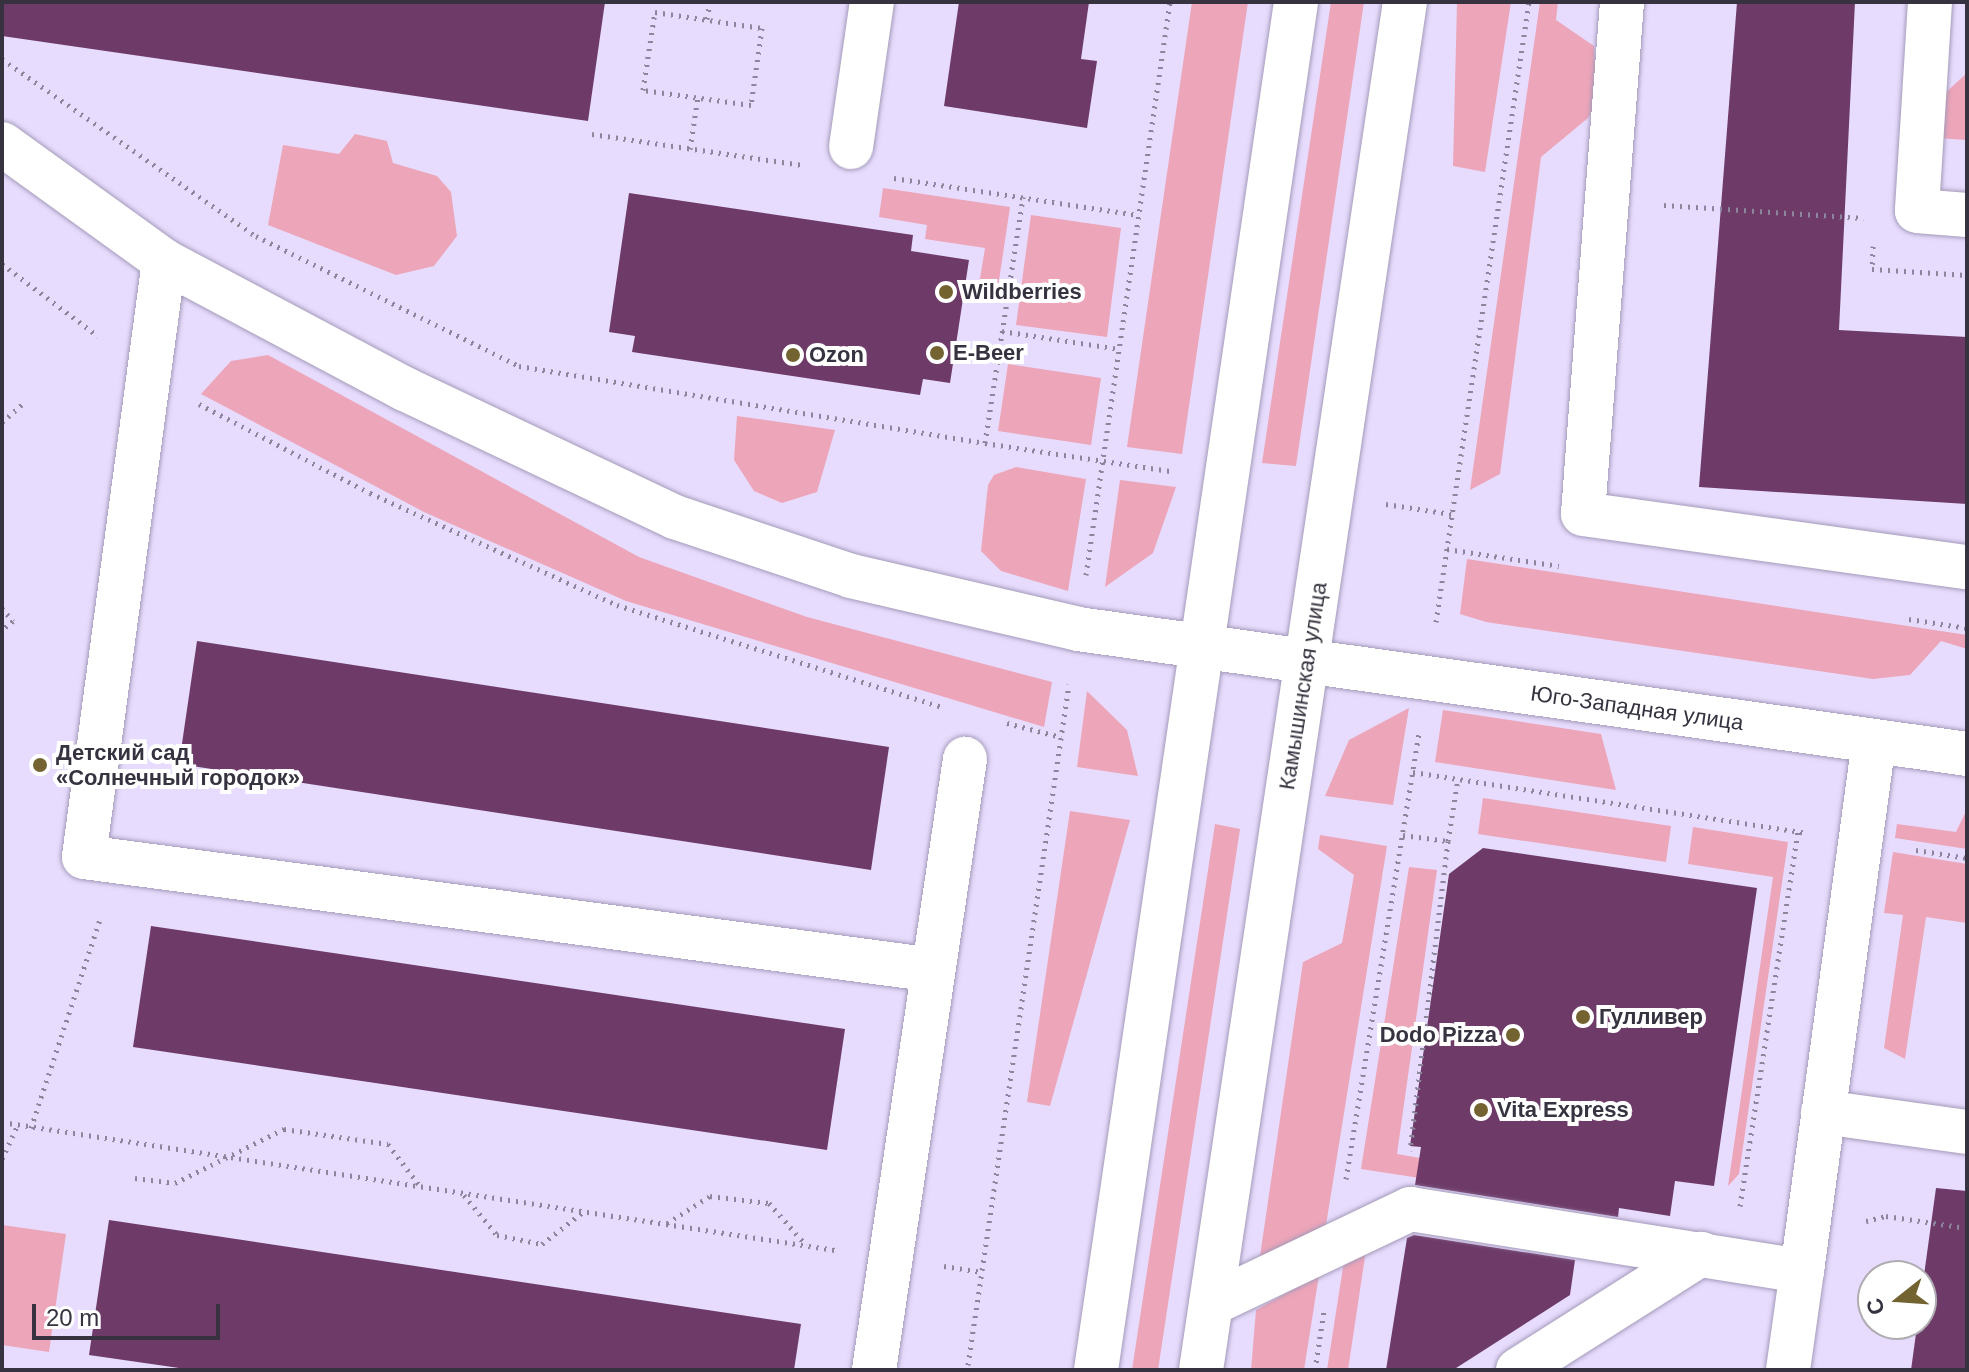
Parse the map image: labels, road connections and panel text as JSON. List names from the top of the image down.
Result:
{
  "streets": {
    "street": ["Камышинская улица", "Юго-Западная улица"]
  },
  "crossings": [
    ["Камышинская улица", "Юго-Западная улица"]
  ],
  "places": [
    "Wildberries",
    "E-Beer",
    "Ozon",
    "Детский сад «Солнечный городок»",
    "Гулливер",
    "Dodo Pizza",
    "Vita Express"
  ],
  "scale_bar": "20 m",
  "north": "left"
}
